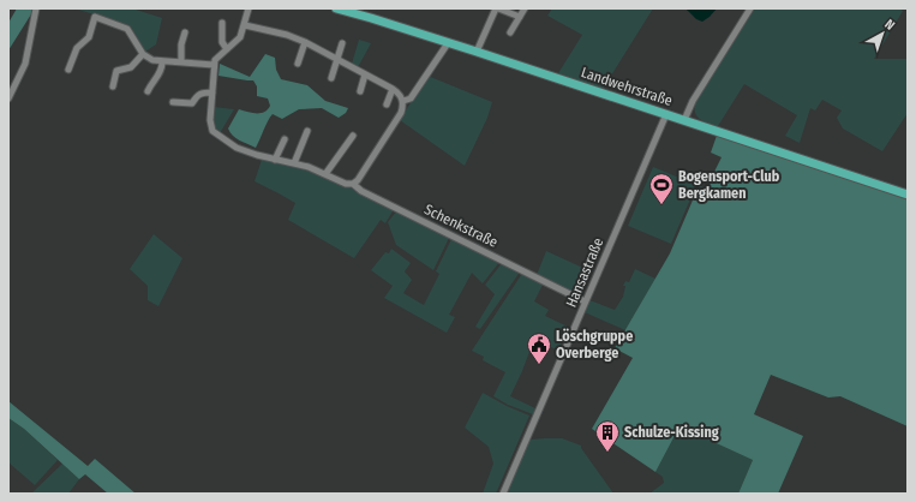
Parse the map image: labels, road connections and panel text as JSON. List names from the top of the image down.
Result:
{
  "streets": {
    "main road": ["Landwehrstraße"],
    "street": ["Schenkstraße", "Hansastraße"]
  },
  "crossings": [
    ["Landwehrstraße", "Hansastraße"],
    ["Schenkstraße", "Hansastraße"]
  ],
  "places": {
    "sports": ["Bogensport-Club Bergkamen"],
    "public building": ["Löschgruppe Overberge"],
    "building": ["Schulze-Kissing"]
  },
  "north": "top right"
}
